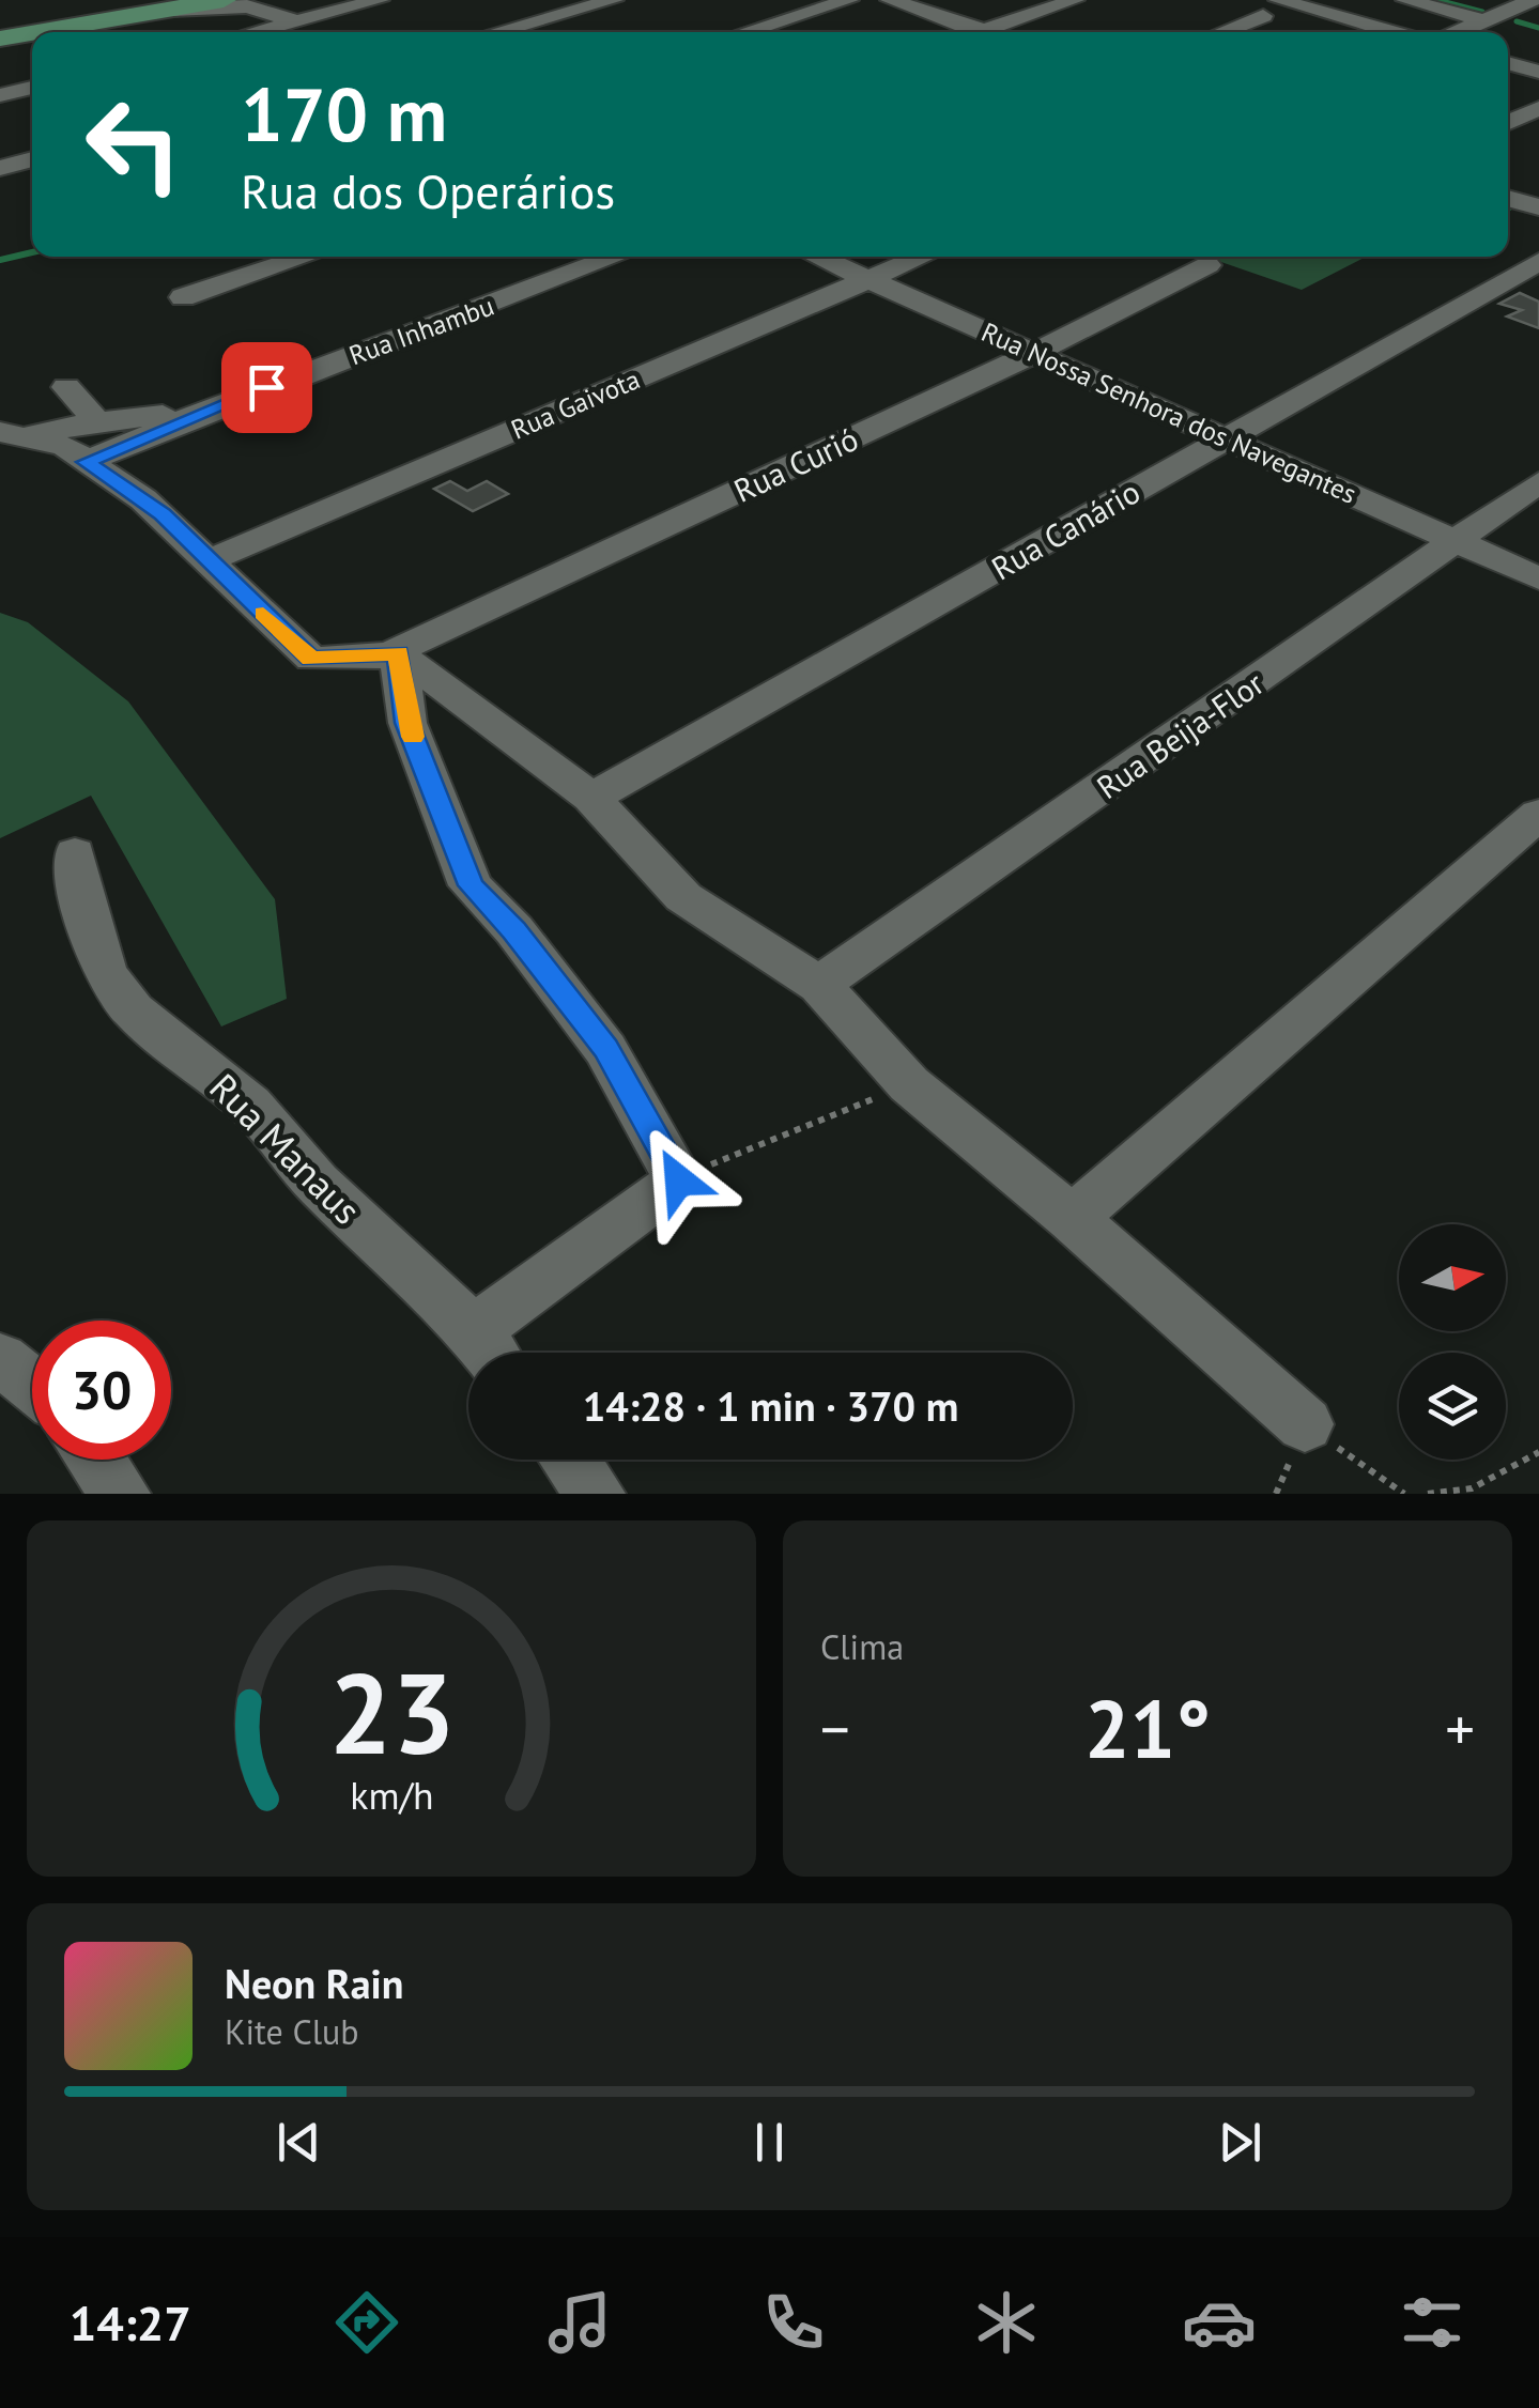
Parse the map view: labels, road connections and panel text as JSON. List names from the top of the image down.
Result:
{
  "streets": {
    "street": [
      "Rua Inhambu",
      "Rua Gaivota",
      "Rua Nossa Senhora dos Navegantes",
      "Rua Curió",
      "Rua Canário",
      "Rua Beija-Flor",
      "Rua Manaus"
    ]
  },
  "crossings": [
    ["Rua Gaivota", "Rua Nossa Senhora dos Navegantes"],
    ["Rua Nossa Senhora dos Navegantes", "Rua Curió"],
    ["Rua Nossa Senhora dos Navegantes", "Rua Canário"],
    ["Rua Nossa Senhora dos Navegantes", "Rua Beija-Flor"]
  ],
  "north": "right",
  "page": {
    "turn": ["170 m", "Rua dos Operários"],
    "limit": "30",
    "trip": "14:28 · 1 min · 370 m",
    "tile": "Clima",
    "heat": ["−", "21°", "+"],
    "song": ["Neon Rain", "Kite Club"],
    "tabs": "14:27",
    "gauge": ["23", "km/h"]
  }
}
